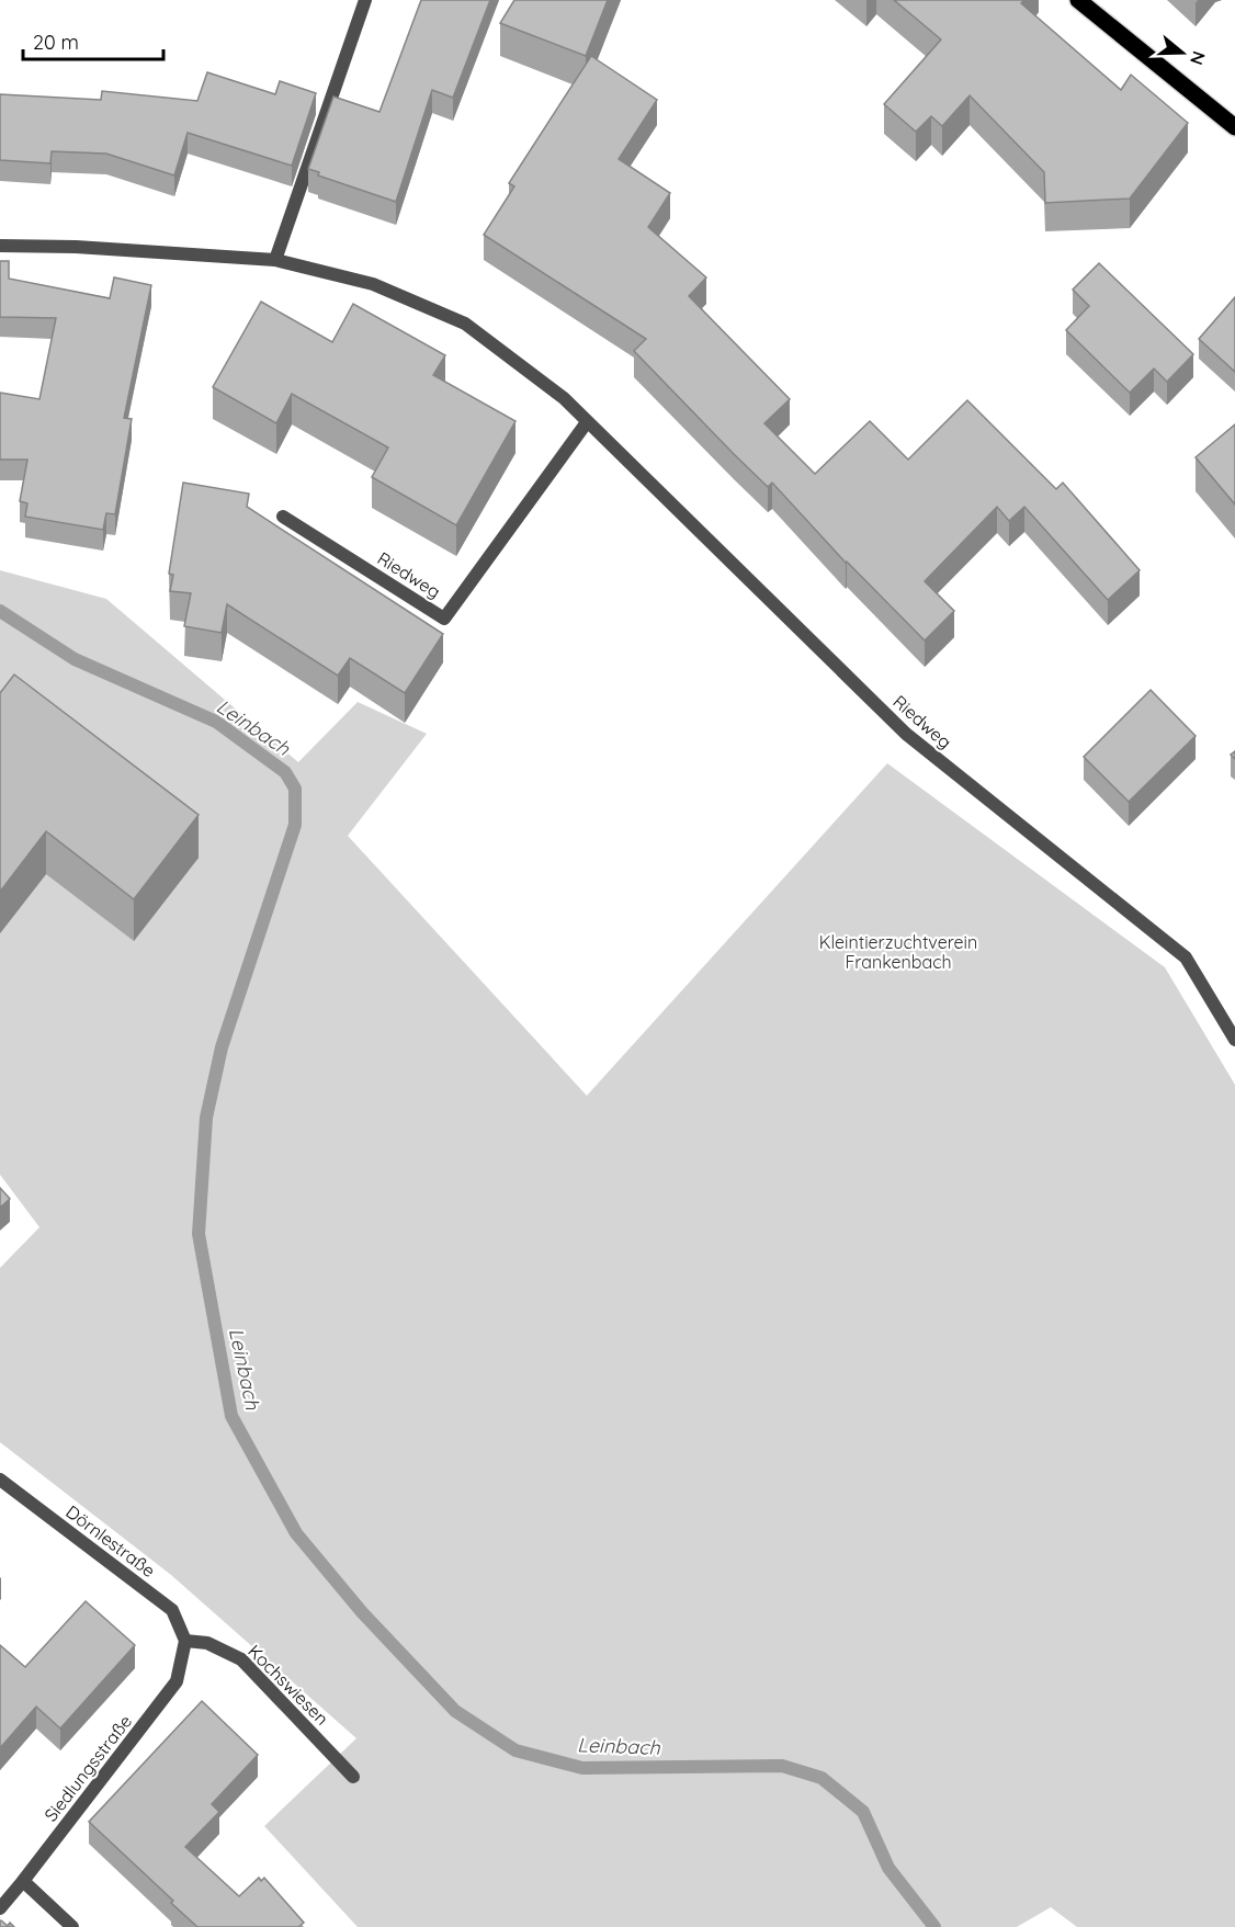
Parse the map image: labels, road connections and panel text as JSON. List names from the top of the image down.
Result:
{
  "streets": {
    "street": [
      "Riedweg",
      "Dörnlestraße",
      "Kochswiesen",
      "Siedlungsstraße"
    ]
  },
  "crossings": [
    ["Dörnlestraße", "Kochswiesen"],
    ["Dörnlestraße", "Siedlungsstraße"],
    ["Kochswiesen", "Siedlungsstraße"]
  ],
  "water": ["Leinbach"],
  "parks": ["Kleintierzuchtverein Frankenbach"],
  "scale_bar": "20 m",
  "north": "right"
}
